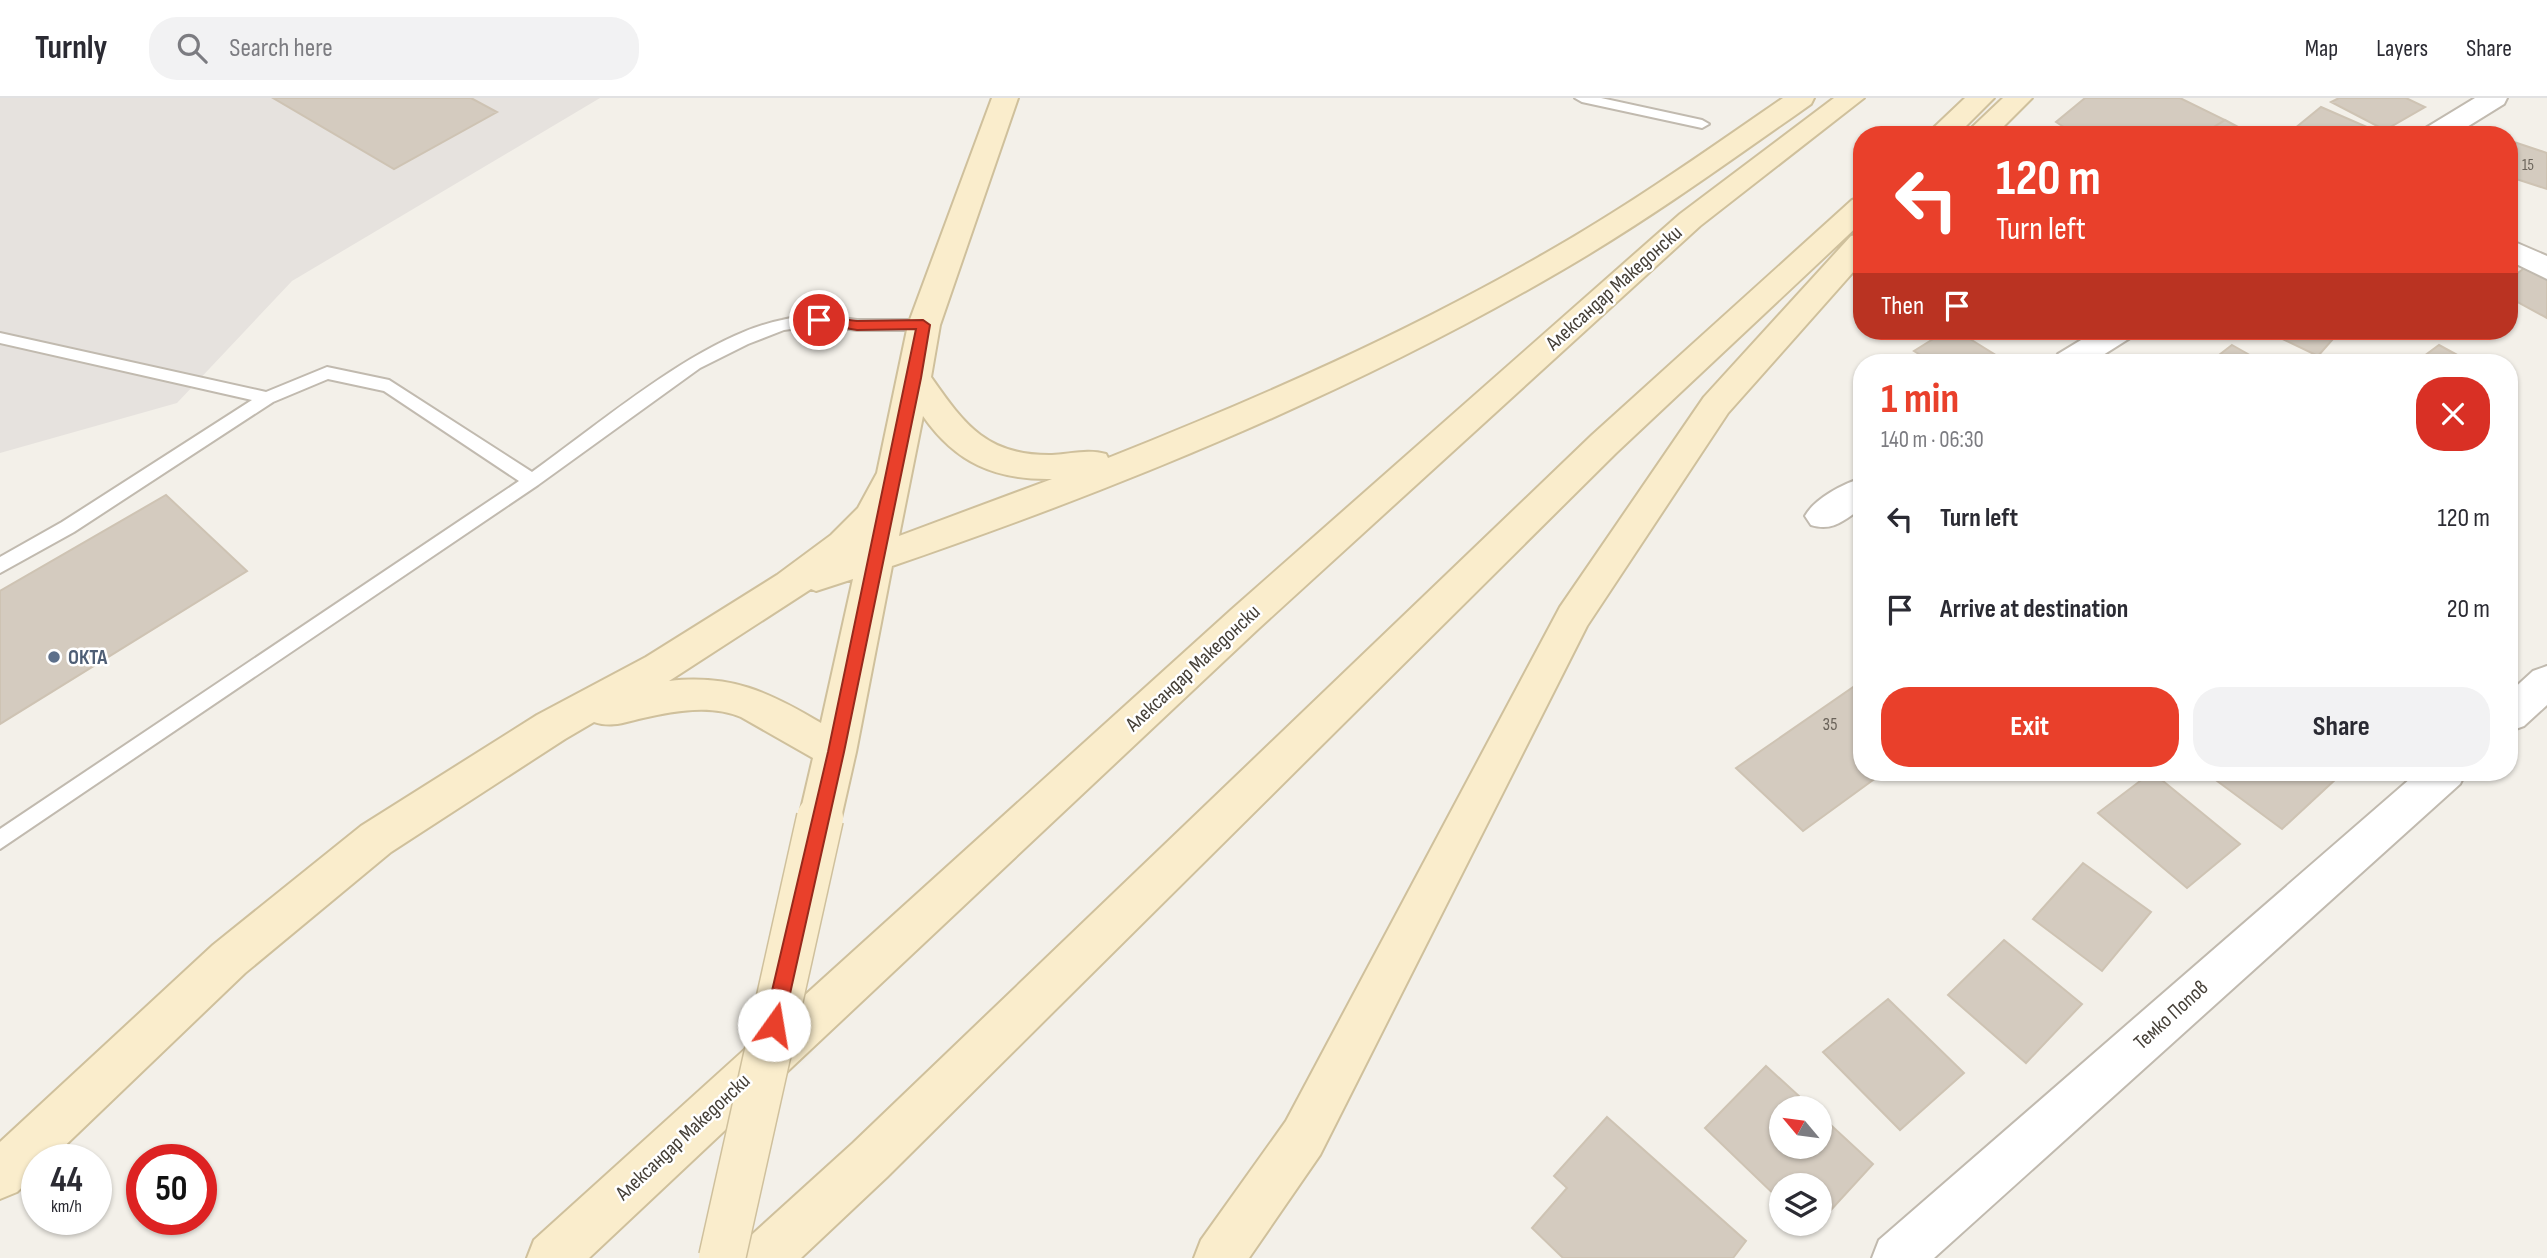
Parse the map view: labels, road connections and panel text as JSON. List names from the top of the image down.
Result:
{
  "streets": {
    "street": ["Александар Македонски", "Темко Попов"]
  },
  "places": ["ОКТА"],
  "house_numbers": ["15", "35"],
  "north": "top left",
  "page": {
    "header": "Turnly",
    "search": "Search here",
    "nav": ["Map", "Layers", "Share"],
    "turn": ["120 m", "Turn left"],
    "then": "Then",
    "heading": ["1 min", "140 m · 06:30"],
    "list": [
      {
        "name": "Turn left",
        "value": "120 m"
      },
      {
        "name": "Arrive at destination",
        "value": "20 m"
      }
    ],
    "buttons": ["Exit", "Share"],
    "speed": "44 km/h",
    "limit": "50"
  }
}
